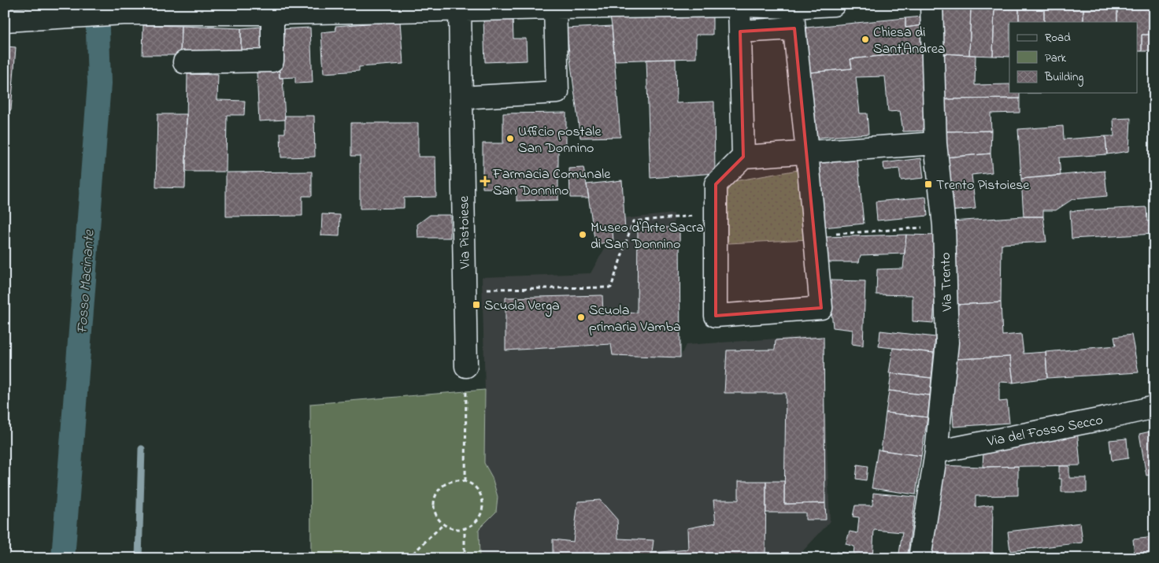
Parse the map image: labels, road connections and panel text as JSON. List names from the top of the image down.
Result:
{
  "streets": {
    "street": ["Via Pistoiese", "Via Trento", "Via del Fosso Secco"]
  },
  "crossings": [
    ["Via Trento", "Via del Fosso Secco"]
  ],
  "water": ["Fosso Macinante"],
  "places": {
    "other": [
      "Chiesa di Sant'Andrea",
      "Ufficio postale San Donnino",
      "Museo d'Arte Sacra di San Donnino",
      "Scuola primaria Vamba"
    ],
    "health": ["Farmacia Comunale San Donnino"],
    "transit": ["Trento Pistoiese", "Scuola Verga"]
  },
  "legend": ["Road", "Park", "Building"]
}
